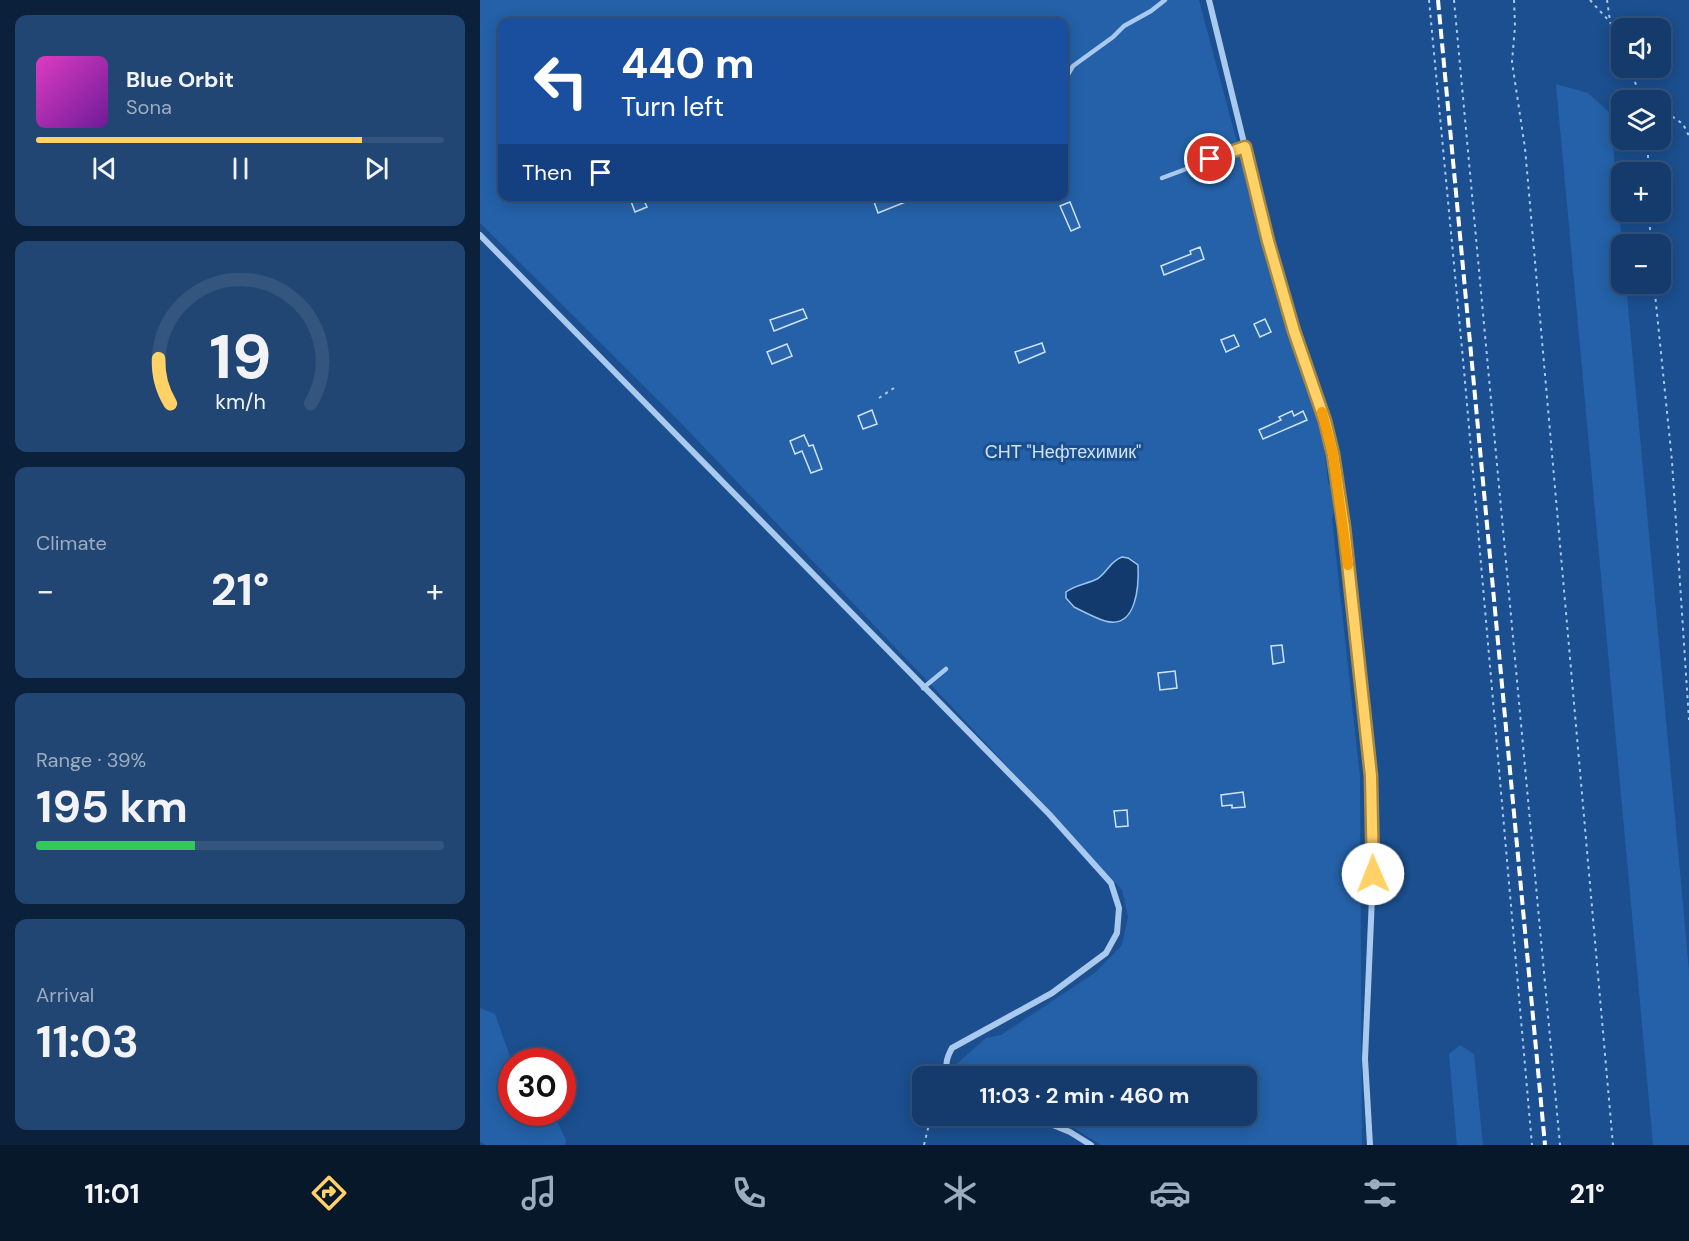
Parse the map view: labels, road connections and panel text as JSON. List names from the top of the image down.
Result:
{
  "parks": ["СНТ \"Нефтехимик\""],
  "page": {
    "map_buttons": ["+", "−"],
    "turn": ["440 m", "Turn left"],
    "song": ["Blue Orbit", "Sona"],
    "then": "Then",
    "tile": [
      "Climate",
      ["Range · 39%", "195 km"],
      ["Arrival", "11:03"]
    ],
    "heat": ["−", "21°", "+"],
    "limit": "30",
    "trip": "11:03 · 2 min · 460 m",
    "tabs": ["11:01", "21°"],
    "gauge": ["19", "km/h"]
  }
}
